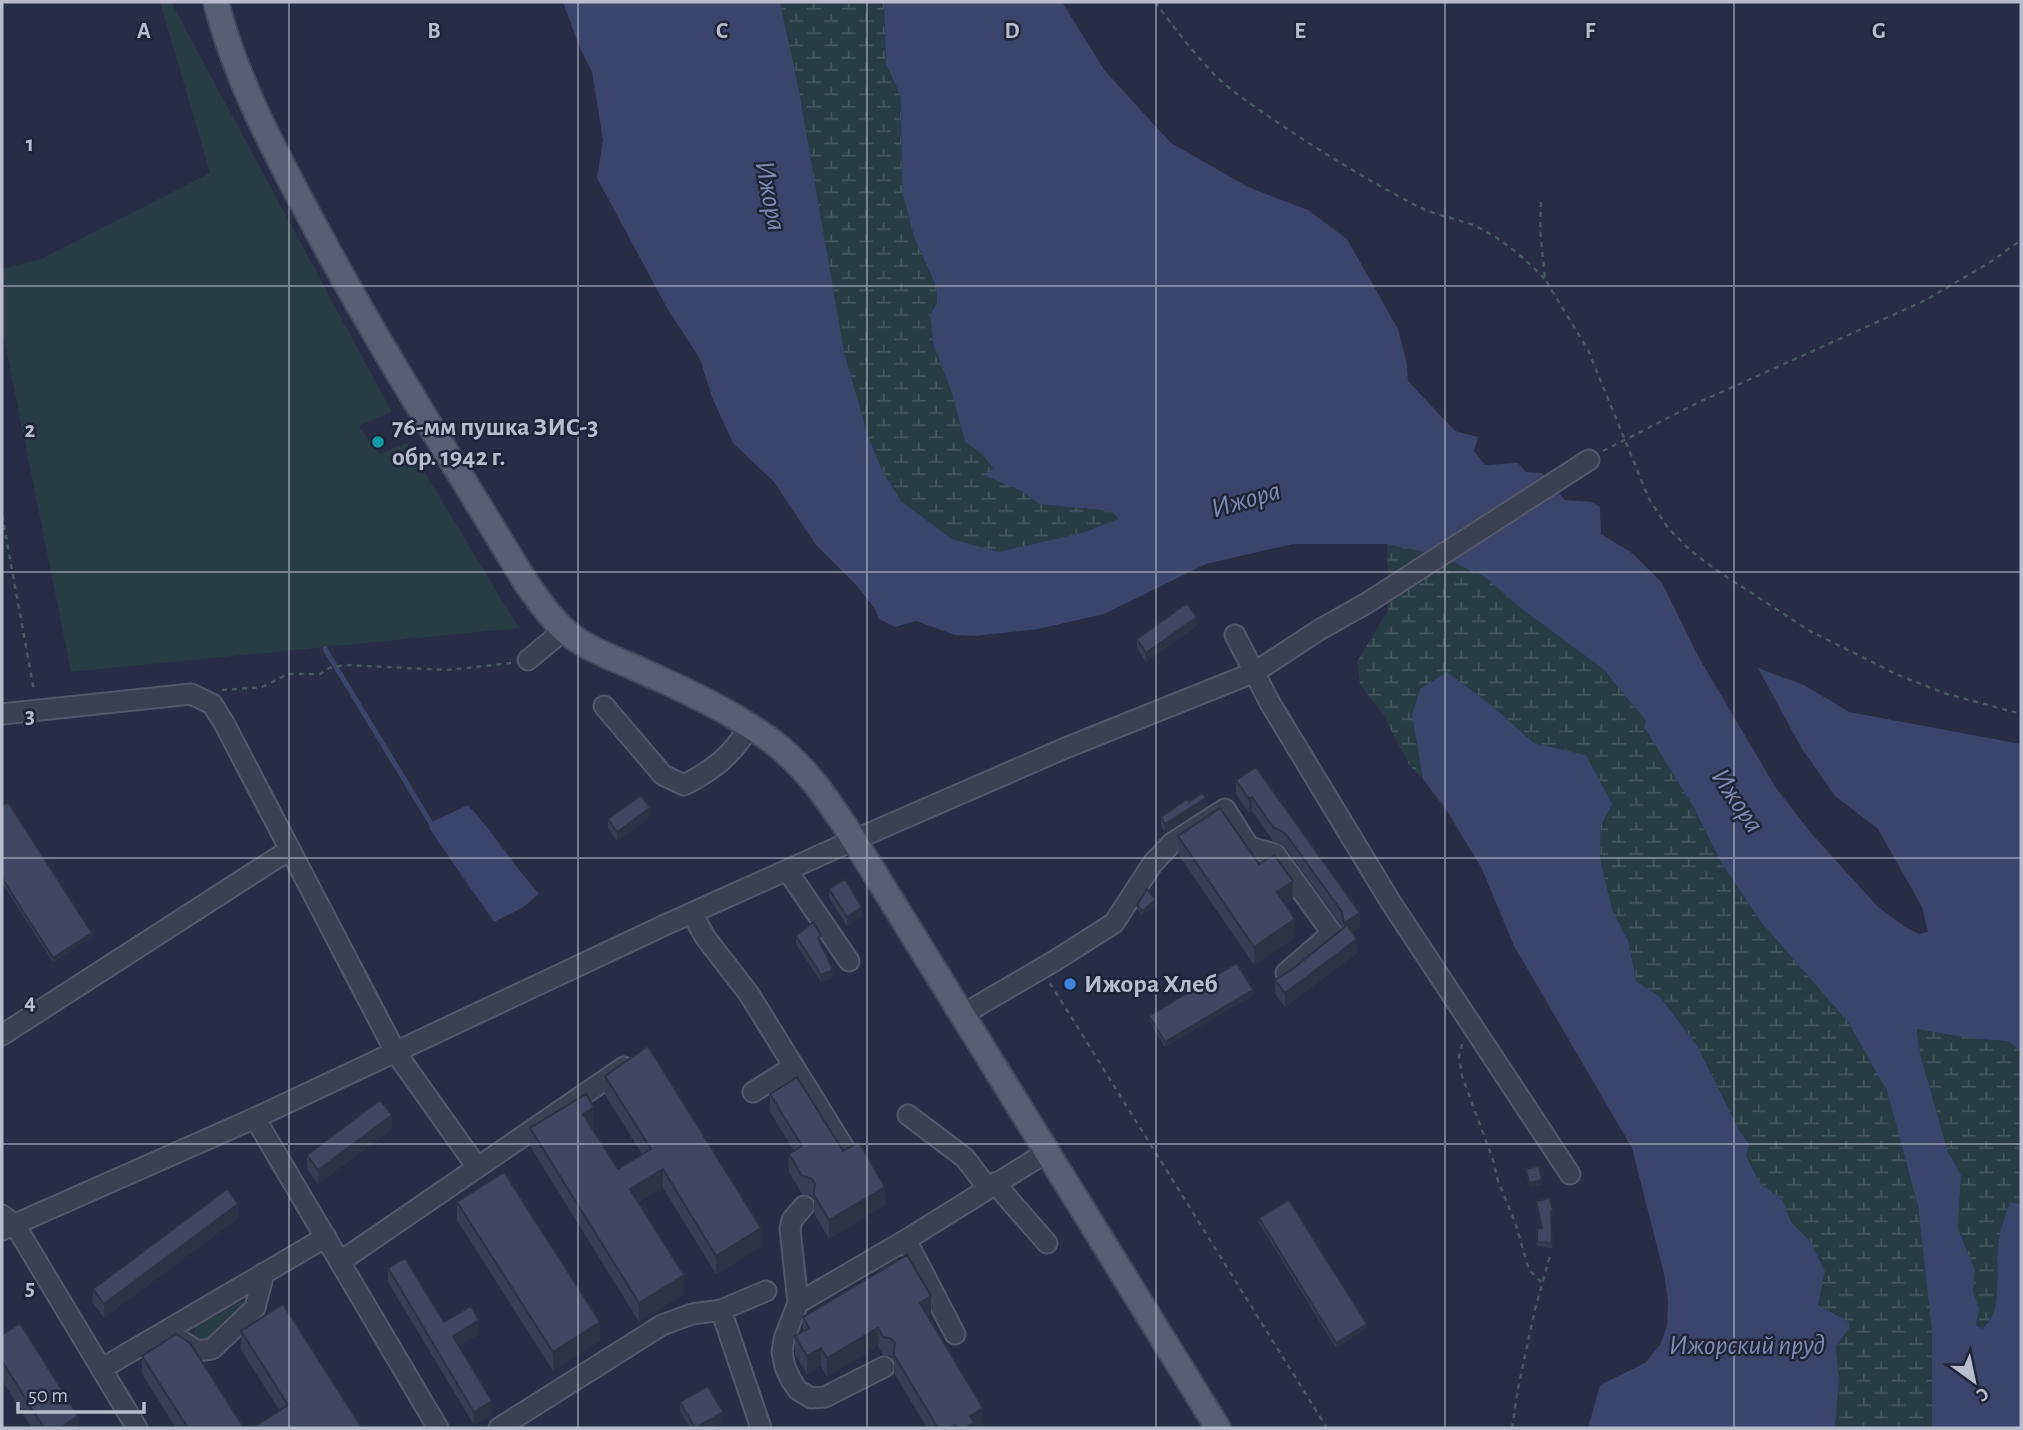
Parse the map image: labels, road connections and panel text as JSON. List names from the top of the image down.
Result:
{
  "water": ["Ижора", "Ижорский пруд"],
  "places": ["76-мм пушка ЗИС-3 обр. 1942 г.", "Ижора Хлеб"],
  "scale_bar": "50 m",
  "north": "bottom right",
  "grid": {
    "columns": [
      "A",
      "B",
      "C",
      "D",
      "E",
      "F",
      "G"
    ],
    "rows": [
      "1",
      "2",
      "3",
      "4",
      "5"
    ]
  }
}
